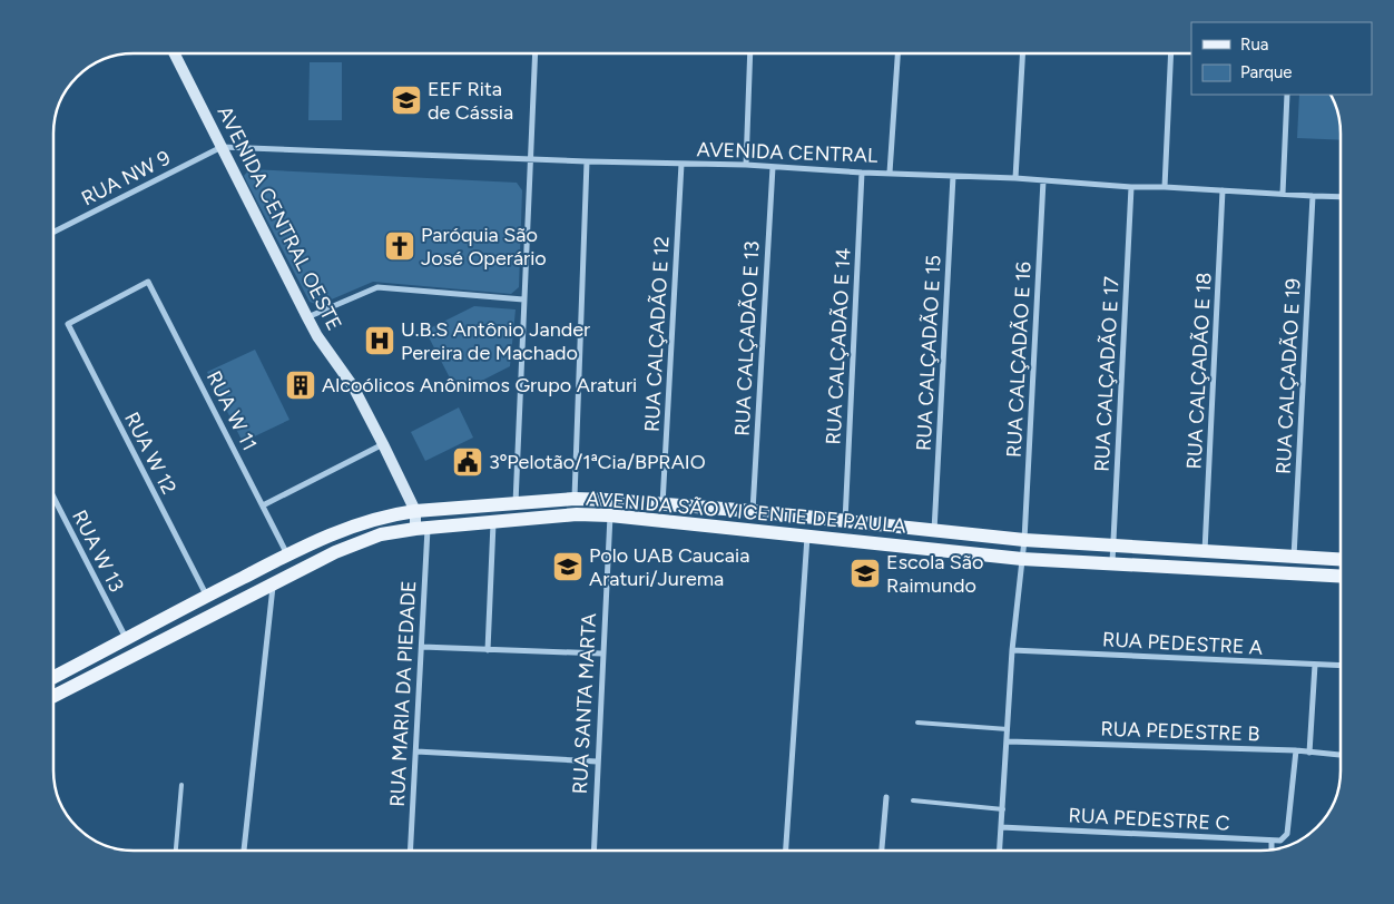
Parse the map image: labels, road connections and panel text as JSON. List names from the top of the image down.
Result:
{
  "streets": {
    "main road": ["AVENIDA SÃO VICENTE DE PAULA"],
    "street": [
      "AVENIDA CENTRAL",
      "RUA NW 9",
      "AVENIDA CENTRAL OESTE",
      "RUA CALÇADÃO E 12",
      "RUA CALÇADÃO E 13",
      "RUA CALÇADÃO E 14",
      "RUA CALÇADÃO E 15",
      "RUA CALÇADÃO E 16",
      "RUA CALÇADÃO E 18",
      "RUA CALÇADÃO E 17",
      "RUA CALÇADÃO E 19",
      "RUA W 11",
      "RUA W 12",
      "RUA W 13",
      "RUA PEDESTRE A",
      "RUA MARIA DA PIEDADE",
      "RUA SANTA MARTA",
      "RUA PEDESTRE B",
      "RUA PEDESTRE C"
    ]
  },
  "crossings": [
    ["AVENIDA CENTRAL", "RUA NW 9"],
    ["AVENIDA CENTRAL", "AVENIDA CENTRAL OESTE"],
    ["AVENIDA CENTRAL", "RUA CALÇADÃO E 12"],
    ["AVENIDA CENTRAL", "RUA CALÇADÃO E 13"],
    ["AVENIDA CENTRAL", "RUA CALÇADÃO E 14"],
    ["AVENIDA CENTRAL", "RUA CALÇADÃO E 15"],
    ["AVENIDA CENTRAL", "RUA CALÇADÃO E 16"],
    ["AVENIDA CENTRAL", "RUA CALÇADÃO E 18"],
    ["AVENIDA CENTRAL", "RUA CALÇADÃO E 17"],
    ["AVENIDA CENTRAL", "RUA CALÇADÃO E 19"],
    ["RUA NW 9", "AVENIDA CENTRAL OESTE"],
    ["AVENIDA CENTRAL OESTE", "AVENIDA SÃO VICENTE DE PAULA"],
    ["AVENIDA CENTRAL OESTE", "RUA MARIA DA PIEDADE"],
    ["RUA CALÇADÃO E 12", "AVENIDA SÃO VICENTE DE PAULA"],
    ["RUA CALÇADÃO E 13", "AVENIDA SÃO VICENTE DE PAULA"],
    ["RUA CALÇADÃO E 14", "AVENIDA SÃO VICENTE DE PAULA"],
    ["RUA CALÇADÃO E 15", "AVENIDA SÃO VICENTE DE PAULA"],
    ["RUA CALÇADÃO E 16", "AVENIDA SÃO VICENTE DE PAULA"],
    ["RUA CALÇADÃO E 16", "RUA PEDESTRE A"],
    ["RUA CALÇADÃO E 16", "RUA PEDESTRE B"],
    ["RUA CALÇADÃO E 16", "RUA PEDESTRE C"],
    ["RUA CALÇADÃO E 18", "AVENIDA SÃO VICENTE DE PAULA"],
    ["RUA CALÇADÃO E 17", "AVENIDA SÃO VICENTE DE PAULA"],
    ["RUA CALÇADÃO E 19", "AVENIDA SÃO VICENTE DE PAULA"],
    ["RUA W 11", "RUA W 12"],
    ["RUA W 11", "AVENIDA SÃO VICENTE DE PAULA"],
    ["RUA W 12", "AVENIDA SÃO VICENTE DE PAULA"],
    ["AVENIDA SÃO VICENTE DE PAULA", "RUA W 13"],
    ["AVENIDA SÃO VICENTE DE PAULA", "RUA MARIA DA PIEDADE"],
    ["AVENIDA SÃO VICENTE DE PAULA", "RUA SANTA MARTA"]
  ],
  "places": {
    "school or university": ["EEF Rita de Cássia", "Polo UAB Caucaia Araturi/Jurema", "Escola São Raimundo"],
    "church": ["Paróquia São José Operário"],
    "hospital": ["U.B.S Antônio Jander Pereira de Machado"],
    "building": ["Alcoólicos Anônimos Grupo Araturi"],
    "public building": ["3ºPelotão/1ªCia/BPRAIO"]
  },
  "legend": ["Rua", "Parque"]
}
